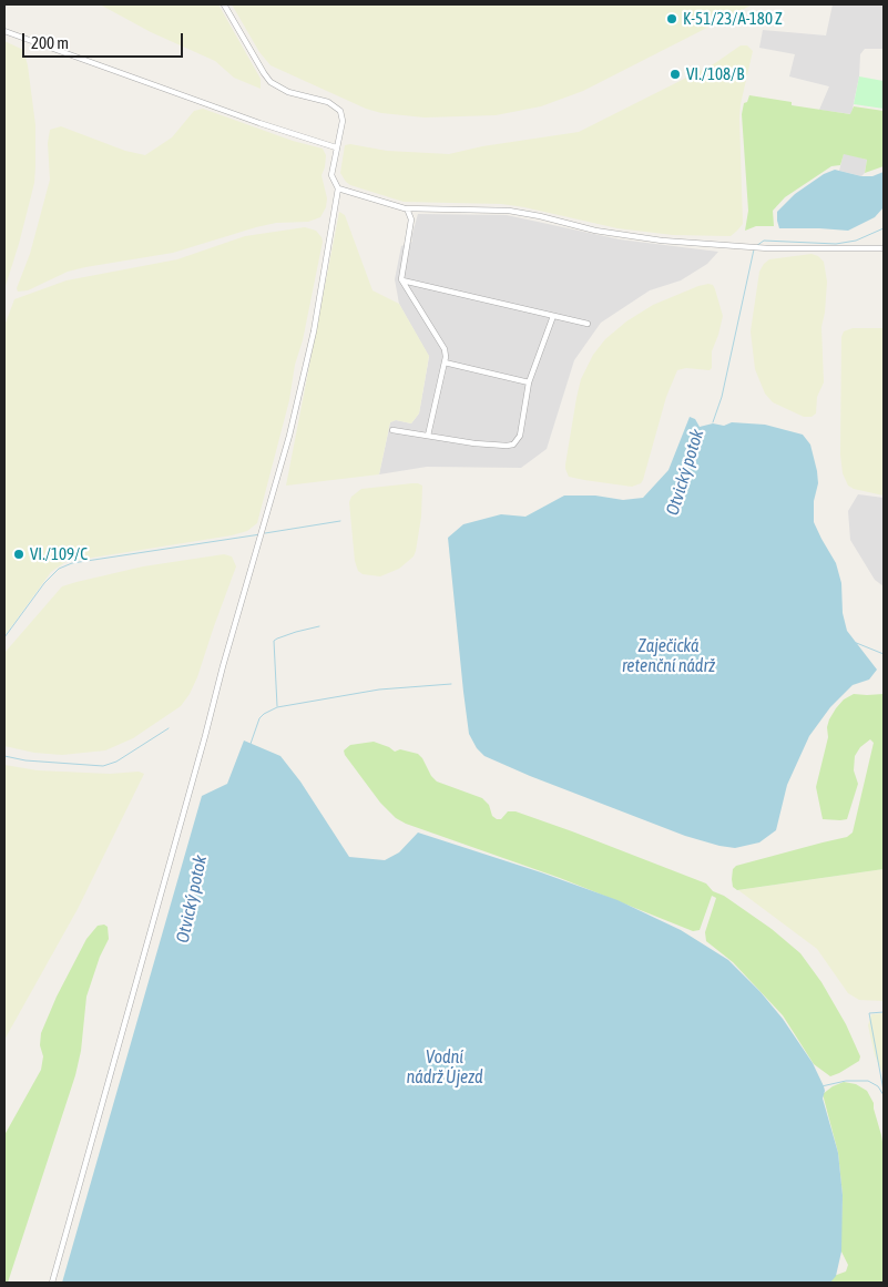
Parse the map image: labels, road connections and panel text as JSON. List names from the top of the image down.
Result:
{
  "water": ["Otvický potok", "Zaječická retenční nádrž", "Vodní nádrž Újezd"],
  "places": ["K-51/23/A-180 Z", "VI./108/B", "VI./109/C"],
  "scale_bar": "200 m"
}
